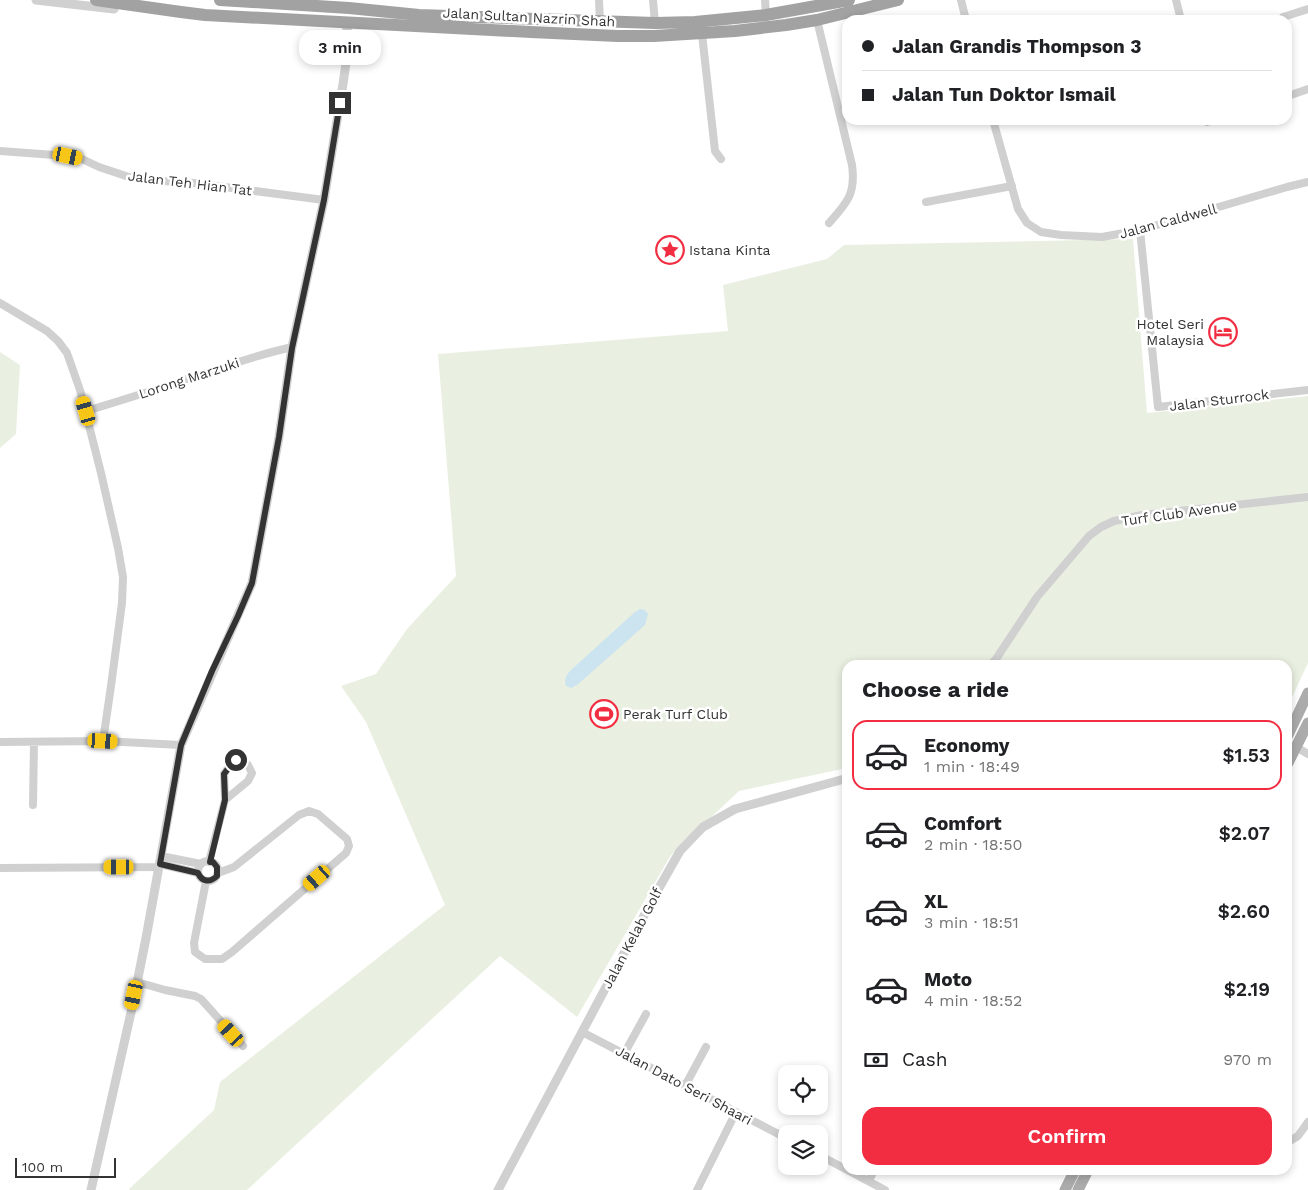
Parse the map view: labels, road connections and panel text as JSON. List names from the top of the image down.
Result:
{
  "streets": {
    "highway": ["Jalan Sultan Nazrin Shah"],
    "street": [
      "Jalan Teh Hian Tat",
      "Jalan Caldwell",
      "Lorong Marzuki",
      "Jalan Sturrock",
      "Turf Club Avenue",
      "Jalan Kelab Golf",
      "Jalan Dato Seri Shaari"
    ]
  },
  "crossings": [
    ["Jalan Caldwell", "Jalan Sturrock"],
    ["Jalan Kelab Golf", "Jalan Dato Seri Shaari"]
  ],
  "places": {
    "place": ["Istana Kinta"],
    "hotel": ["Hotel Seri Malaysia"],
    "sports": ["Perak Turf Club"]
  },
  "scale_bar": "100 m",
  "page": {
    "banner": ["Jalan Grandis Thompson 3", "Jalan Tun Doktor Ismail"],
    "bubble": "3 min",
    "heading": "Choose a ride",
    "list": [
      {
        "name": "Economy",
        "note": "1 min · 18:49",
        "value": "$1.53"
      },
      {
        "name": "Comfort",
        "note": "2 min · 18:50",
        "value": "$2.07"
      },
      {
        "name": "XL",
        "note": "3 min · 18:51",
        "value": "$2.60"
      },
      {
        "name": "Moto",
        "note": "4 min · 18:52",
        "value": "$2.19"
      }
    ],
    "pay": ["Cash", "970 m"],
    "buttons": "Confirm",
    "scale": "100 m"
  }
}
